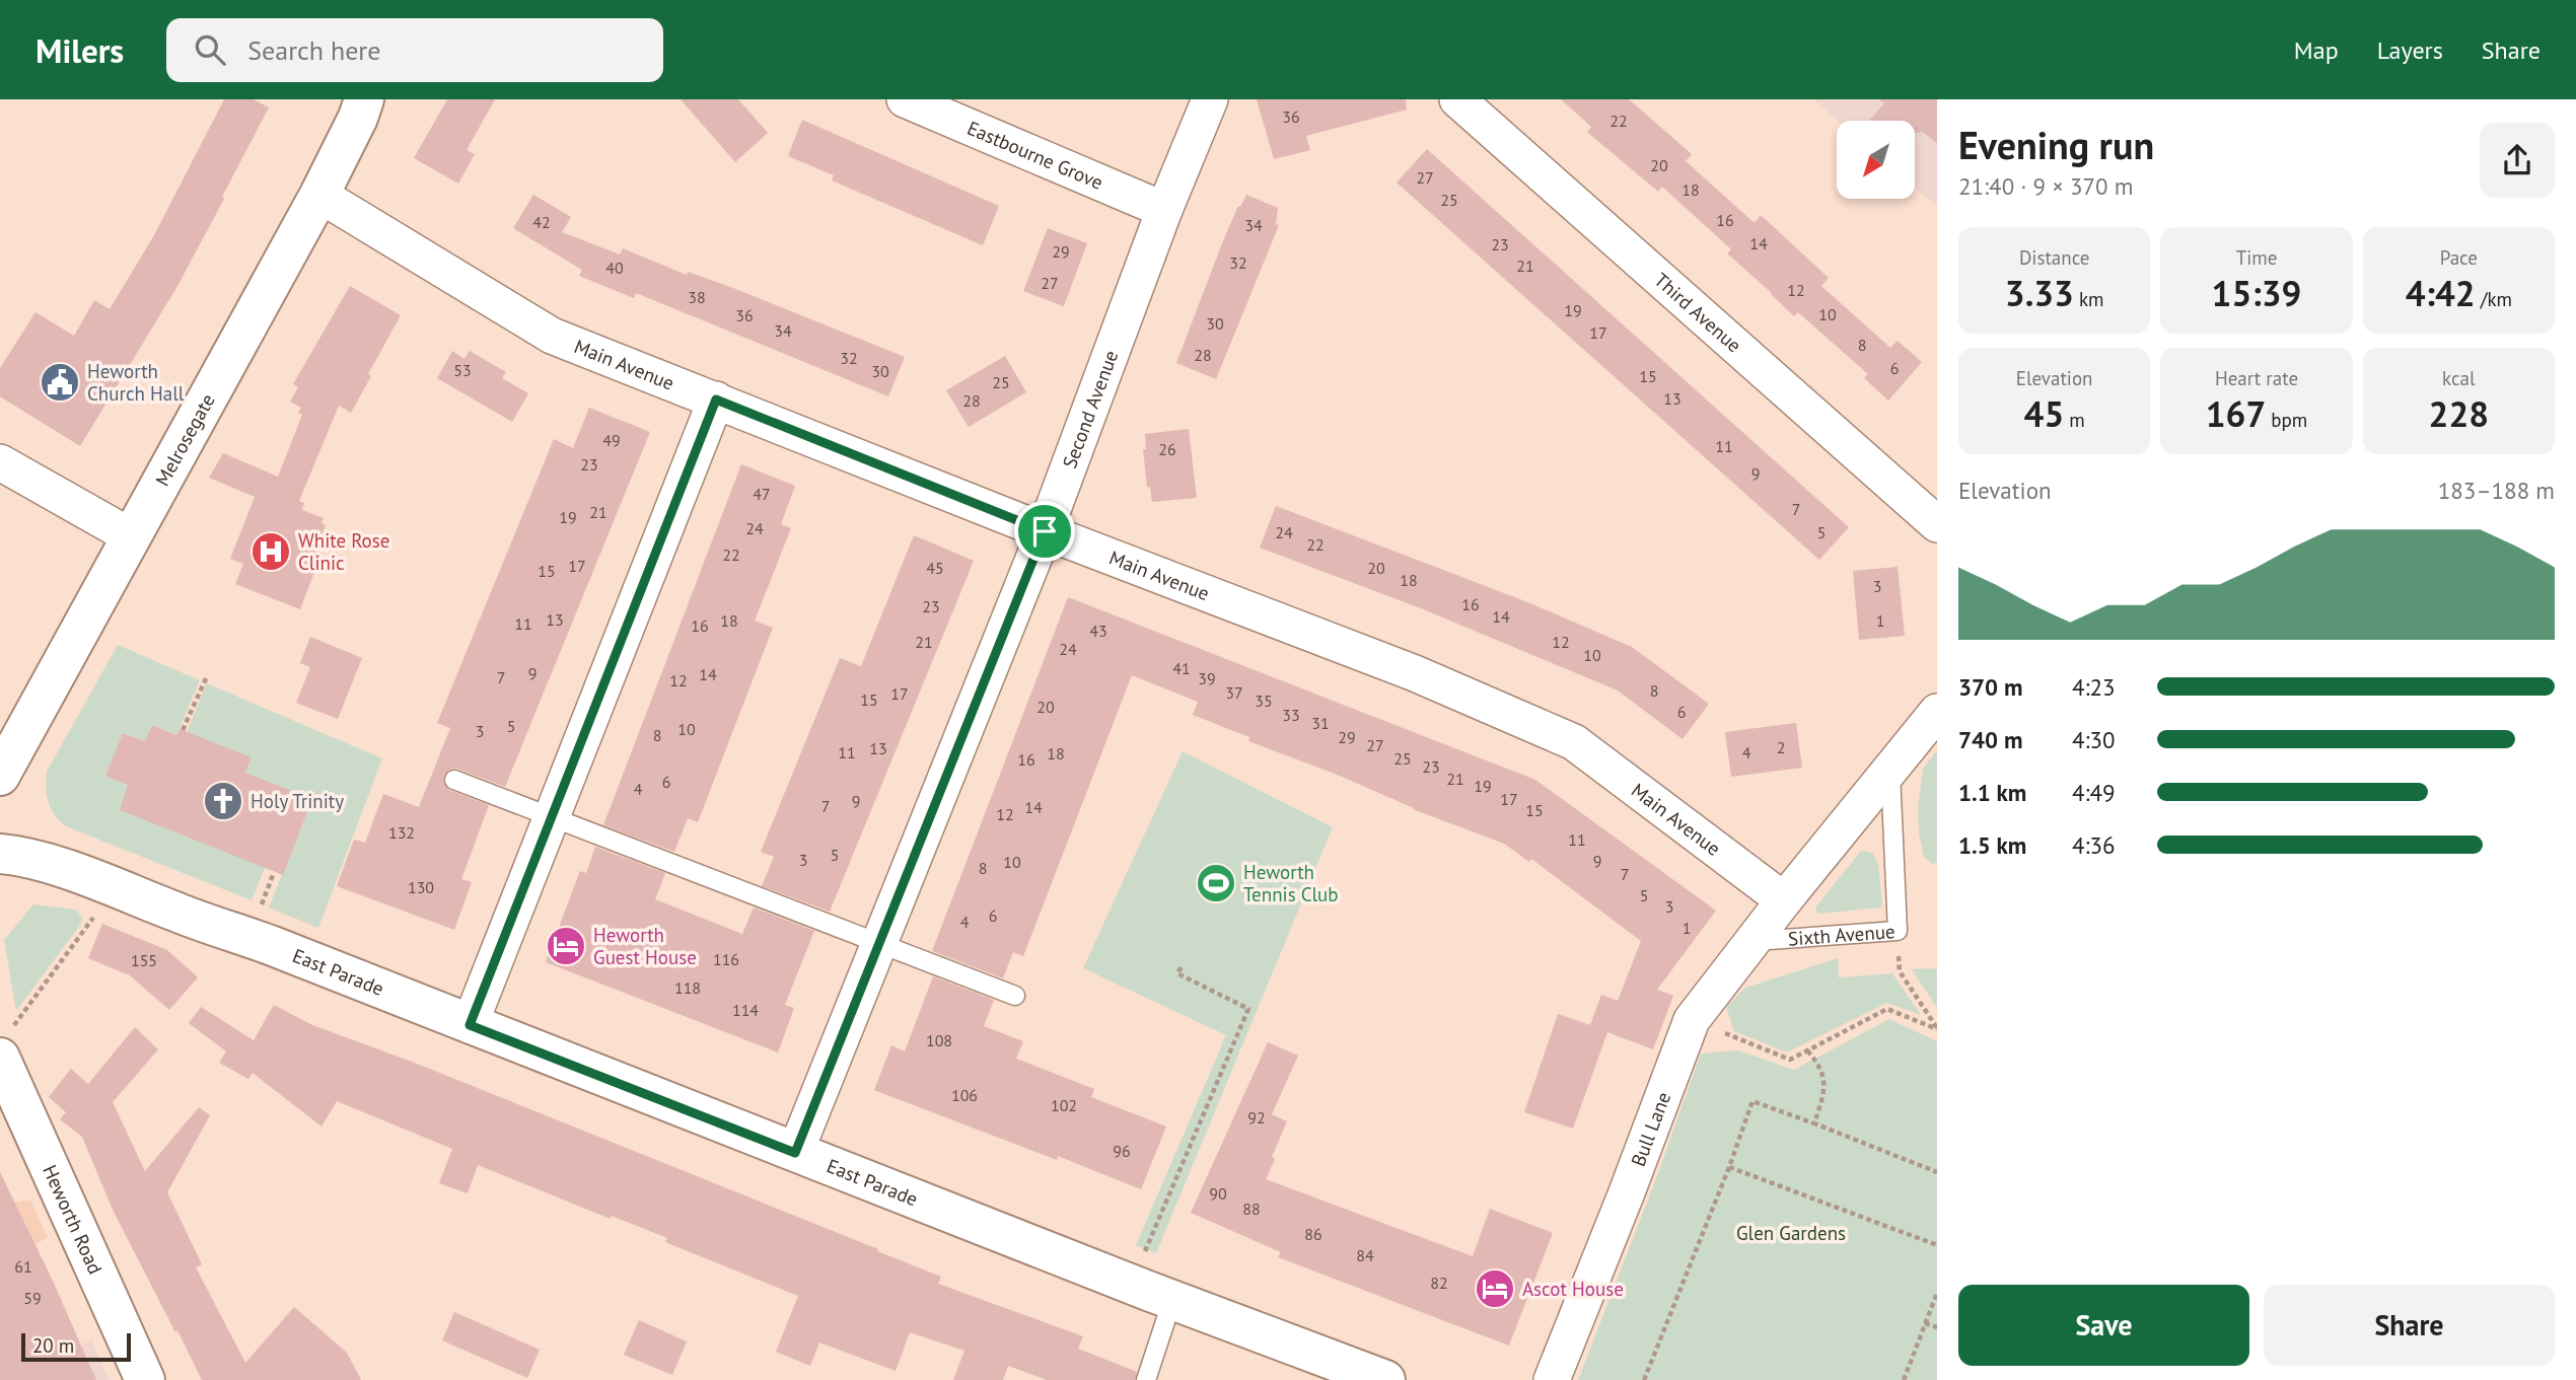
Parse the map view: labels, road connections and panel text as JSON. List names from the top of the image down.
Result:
{
  "streets": {
    "street": [
      "Eastbourne Grove",
      "Third Avenue",
      "Main Avenue",
      "Second Avenue",
      "Melrosegate",
      "Sixth Avenue",
      "East Parade",
      "Bull Lane",
      "Heworth Road"
    ]
  },
  "crossings": [
    ["Eastbourne Grove", "Second Avenue"],
    ["Main Avenue", "Second Avenue"],
    ["Main Avenue", "Melrosegate"],
    ["Main Avenue", "Sixth Avenue"],
    ["Main Avenue", "Bull Lane"],
    ["Second Avenue", "East Parade"],
    ["Sixth Avenue", "Bull Lane"]
  ],
  "parks": ["Glen Gardens"],
  "places": {
    "public building": ["Heworth Church Hall"],
    "hospital": ["White Rose Clinic"],
    "church": ["Holy Trinity"],
    "sports": ["Heworth Tennis Club"],
    "hotel": ["Heworth Guest House", "Ascot House"]
  },
  "house_numbers": [
    "36",
    "22",
    "20",
    "27",
    "18",
    "25",
    "16",
    "42",
    "34",
    "14",
    "23",
    "29",
    "32",
    "21",
    "40",
    "27",
    "12",
    "38",
    "19",
    "10",
    "36",
    "30",
    "34",
    "17",
    "8",
    "28",
    "32",
    "6",
    "53",
    "30",
    "15",
    "25",
    "13",
    "28",
    "49",
    "11",
    "26",
    "23",
    "9",
    "47",
    "7",
    "21",
    "19",
    "24",
    "24",
    "5",
    "22",
    "22",
    "17",
    "45",
    "20",
    "15",
    "18",
    "3",
    "16",
    "23",
    "14",
    "13",
    "18",
    "1",
    "11",
    "16",
    "43",
    "21",
    "12",
    "24",
    "10",
    "41",
    "9",
    "14",
    "7",
    "39",
    "12",
    "8",
    "37",
    "17",
    "15",
    "35",
    "20",
    "6",
    "33",
    "31",
    "5",
    "10",
    "3",
    "8",
    "29",
    "27",
    "2",
    "13",
    "11",
    "4",
    "18",
    "25",
    "16",
    "23",
    "21",
    "6",
    "19",
    "4",
    "17",
    "9",
    "7",
    "14",
    "15",
    "12",
    "132",
    "11",
    "5",
    "3",
    "9",
    "10",
    "8",
    "7",
    "130",
    "5",
    "3",
    "6",
    "4",
    "1",
    "116",
    "155",
    "118",
    "114",
    "108",
    "106",
    "102",
    "92",
    "96",
    "90",
    "88",
    "86",
    "84",
    "61",
    "82",
    "59"
  ],
  "scale_bar": "20 m",
  "north": "bottom left",
  "page": {
    "header": "Milers",
    "search": "Search here",
    "nav": ["Map", "Layers", "Share"],
    "heading": ["Evening run", "21:40 · 9 × 370 m"],
    "stats": [
      ["Distance", "3.33 km"],
      ["Time", "15:39"],
      ["Pace", "4:42 /km"],
      ["Elevation", "45 m"],
      ["Heart rate", "167 bpm"],
      ["kcal", "228"]
    ],
    "chart": ["Elevation", "183–188 m"],
    "list": [
      {
        "name": "370 m",
        "note": "4:23"
      },
      {
        "name": "740 m",
        "note": "4:30"
      },
      {
        "name": "1.1 km",
        "note": "4:49"
      },
      {
        "name": "1.5 km",
        "note": "4:36"
      }
    ],
    "buttons": ["Save", "Share"],
    "scale": "20 m"
  }
}
